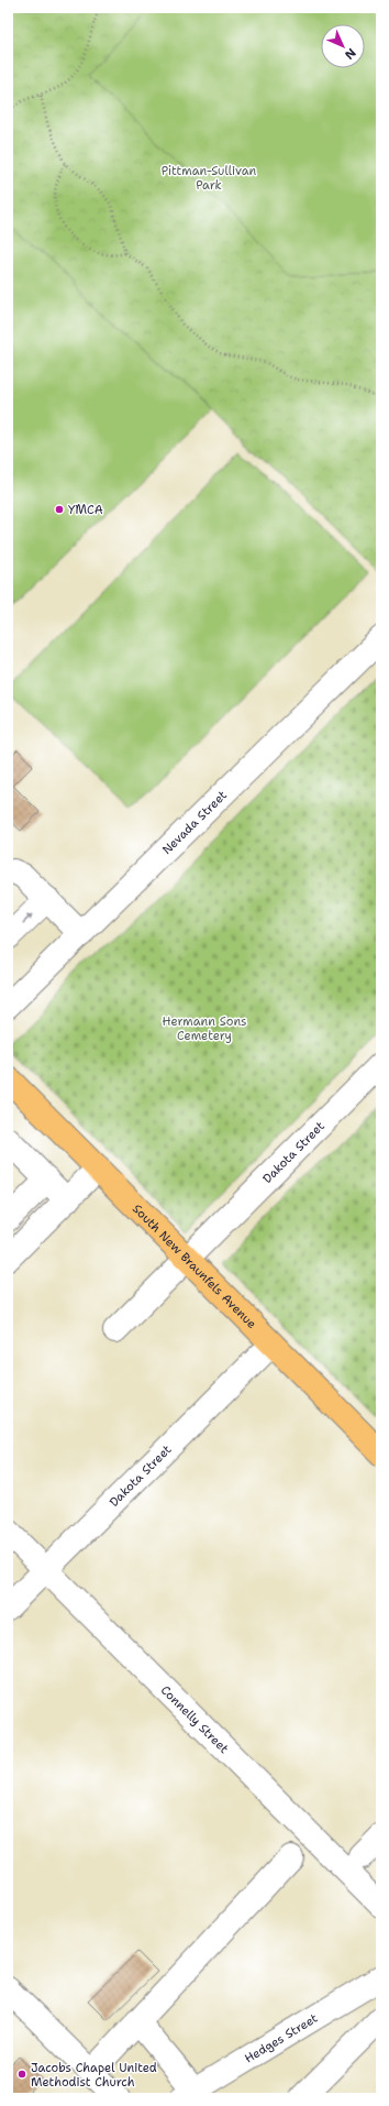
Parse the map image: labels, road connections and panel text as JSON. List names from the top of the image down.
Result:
{
  "streets": {
    "main road": ["South New Braunfels Avenue"],
    "street": [
      "Nevada Street",
      "Dakota Street",
      "Connelly Street",
      "Hedges Street"
    ]
  },
  "crossings": [
    ["Dakota Street", "South New Braunfels Avenue"],
    ["Dakota Street", "Connelly Street"]
  ],
  "parks": ["Pittman-Sullivan Park", "Hermann Sons Cemetery"],
  "places": ["YMCA", "Jacobs Chapel United Methodist Church"],
  "north": "bottom right"
}
